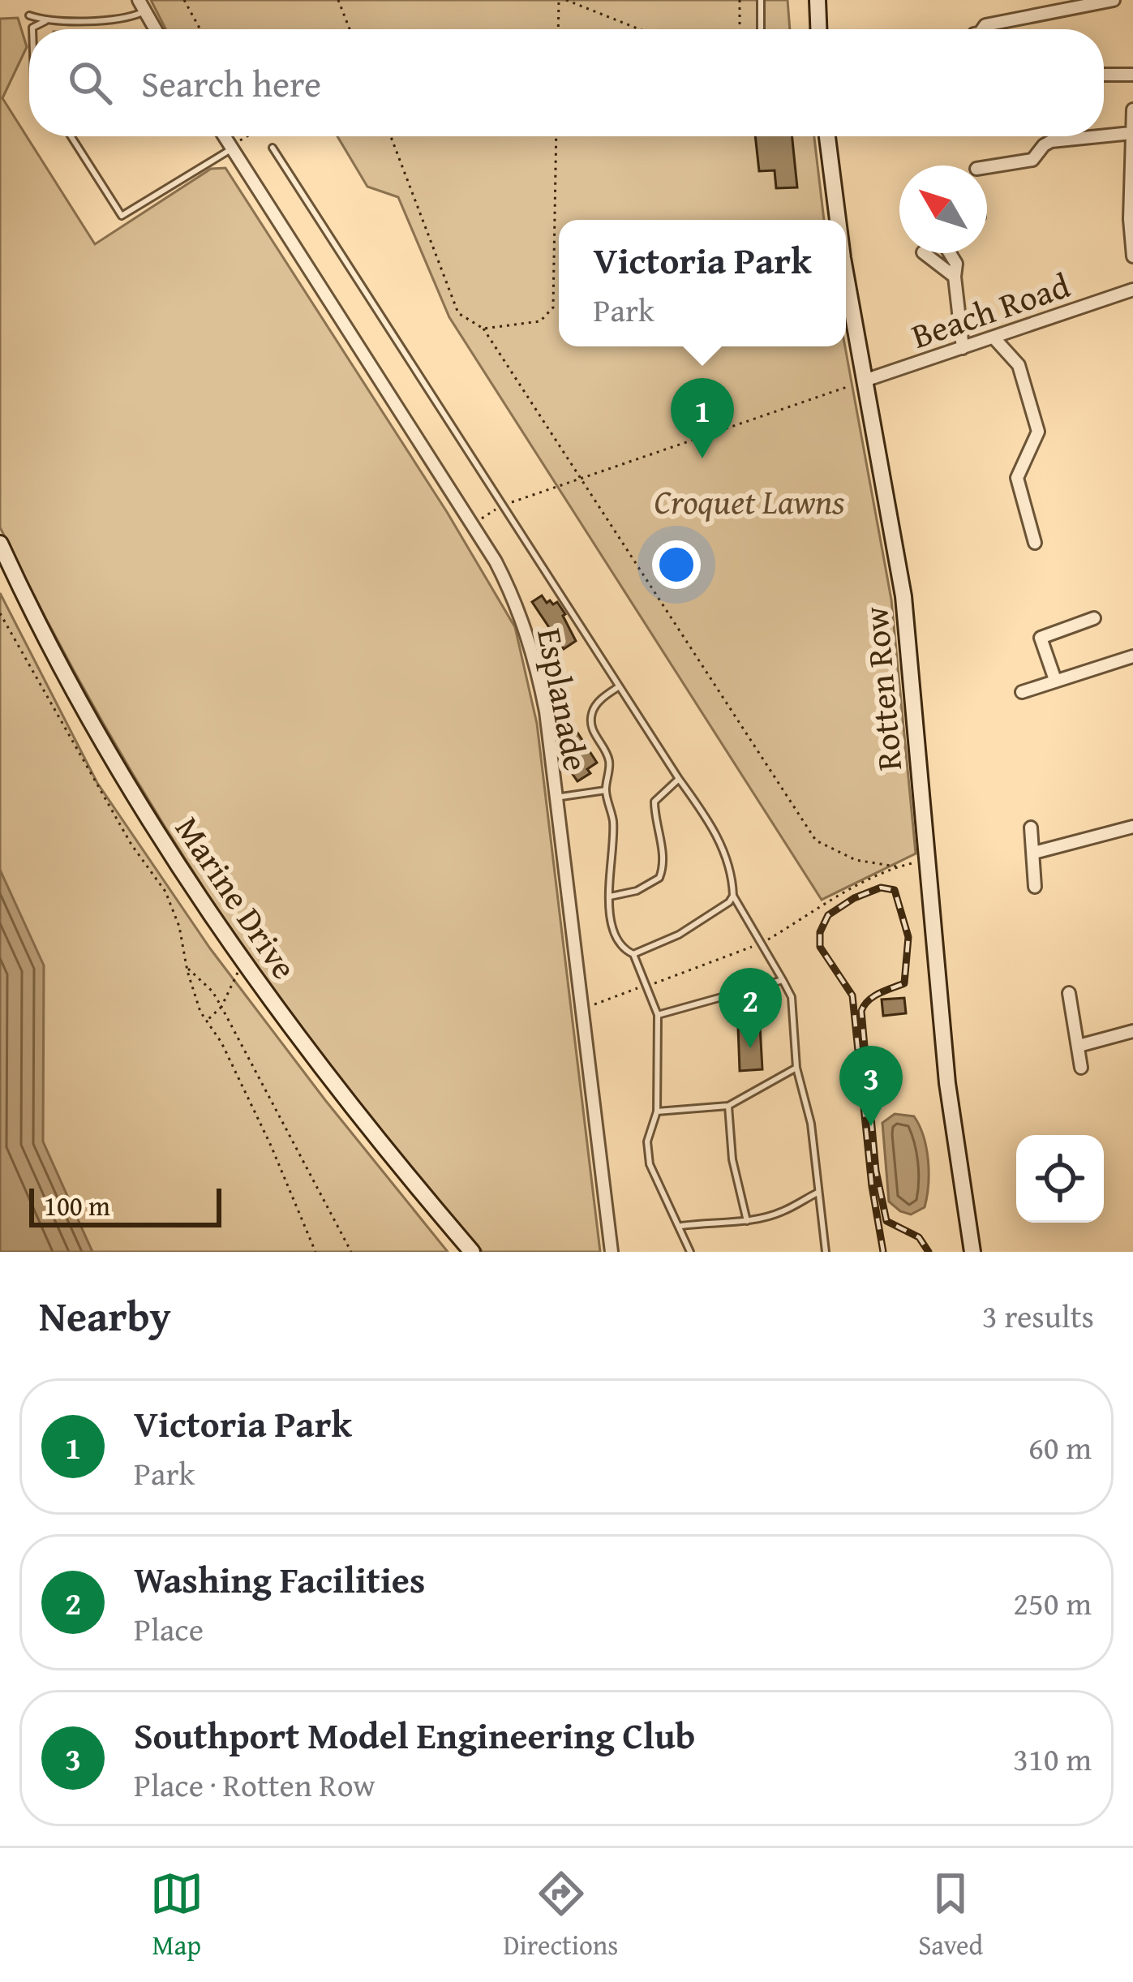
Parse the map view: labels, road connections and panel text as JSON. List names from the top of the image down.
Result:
{
  "streets": {
    "street": [
      "Beach Road",
      "Rotten Row",
      "Esplanade",
      "Marine Drive"
    ]
  },
  "crossings": [
    ["Beach Road", "Rotten Row"]
  ],
  "parks": ["Croquet Lawns"],
  "scale_bar": "100 m",
  "north": "top left",
  "page": {
    "search": "Search here",
    "popup": ["Victoria Park", "Park"],
    "pins": ["1", "2", "3"],
    "scale": "100 m",
    "heading": ["Nearby", "3 results"],
    "list": [
      {
        "mark": "1",
        "name": "Victoria Park",
        "note": "Park",
        "value": "60 m"
      },
      {
        "mark": "2",
        "name": "Washing Facilities",
        "note": "Place",
        "value": "250 m"
      },
      {
        "mark": "3",
        "name": "Southport Model Engineering Club",
        "note": "Place · Rotten Row",
        "value": "310 m"
      }
    ],
    "nav": ["Map", "Directions", "Saved"]
  }
}
